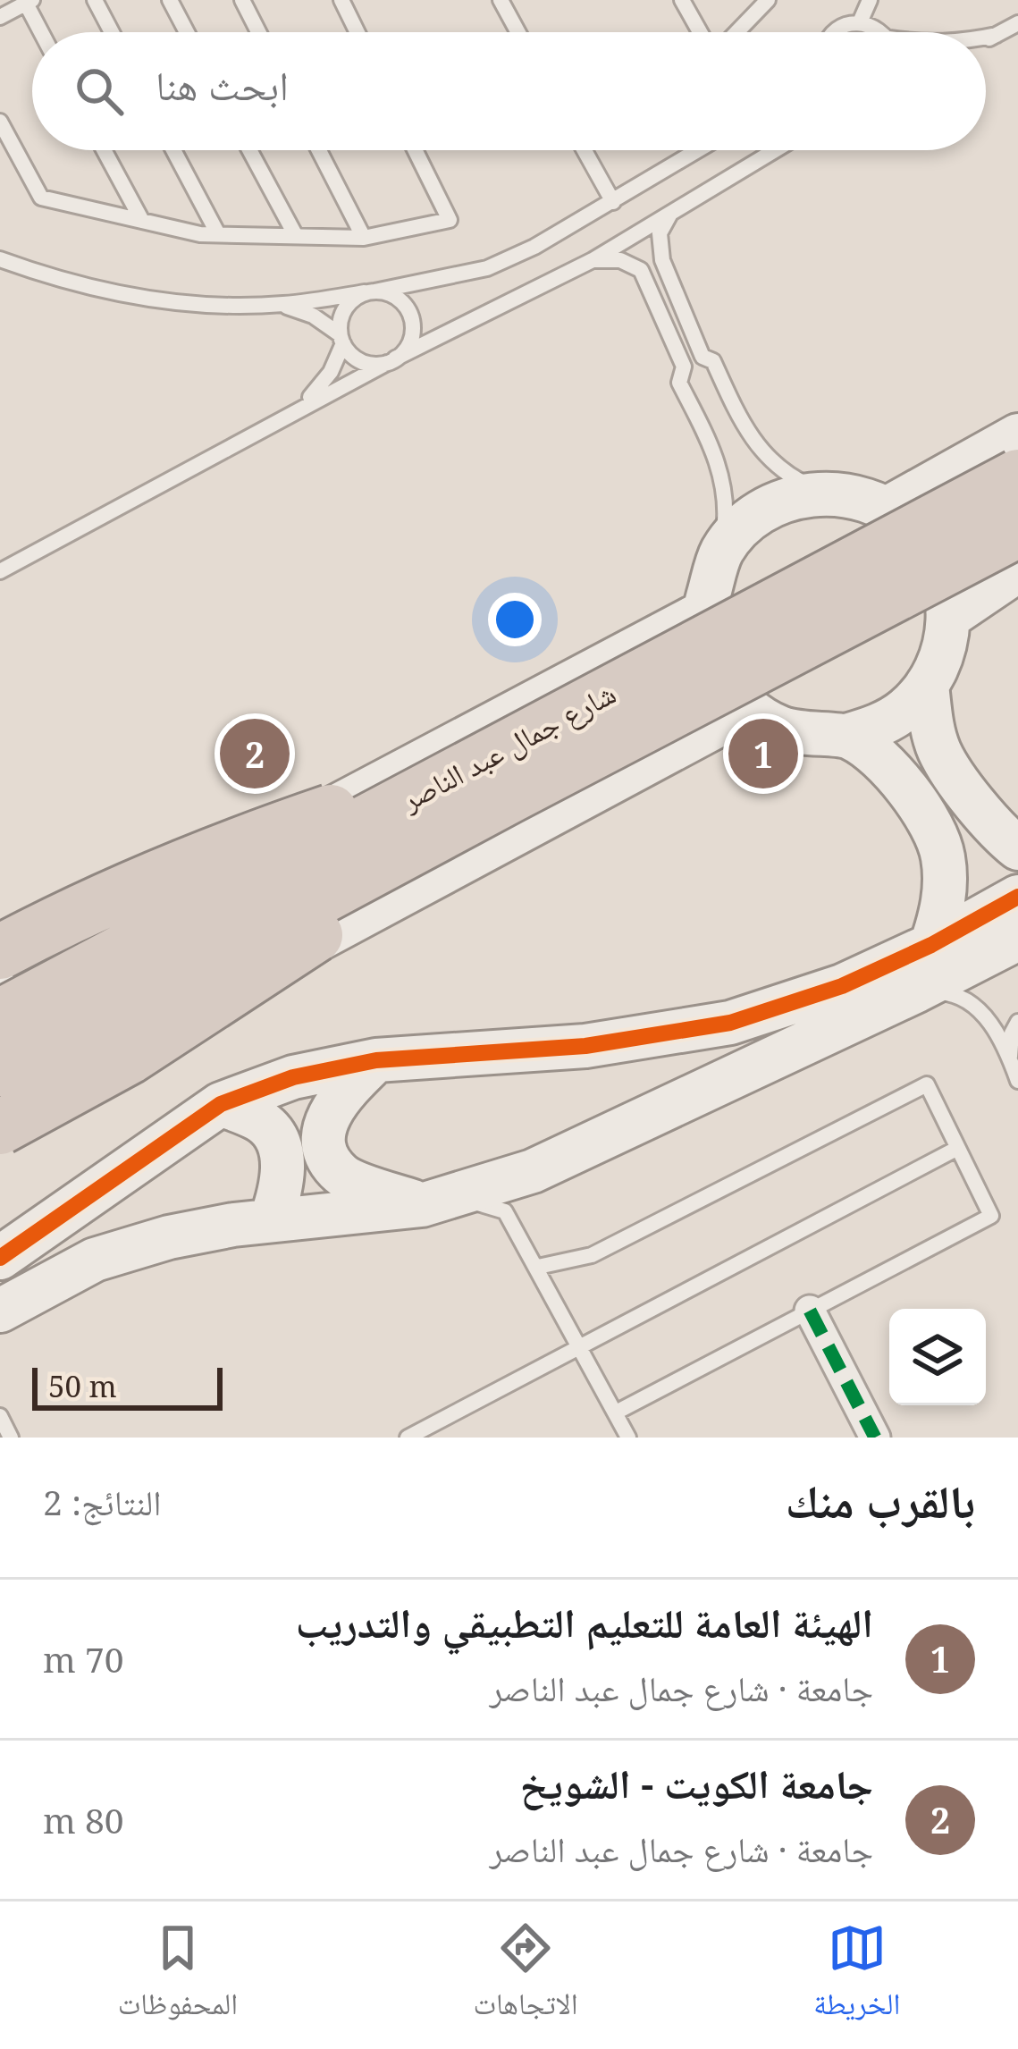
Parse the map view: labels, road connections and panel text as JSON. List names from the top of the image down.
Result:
{
  "streets": {
    "highway": ["شارع جمال عبد الناصر"]
  },
  "scale_bar": "50 m",
  "page": {
    "search": "ابحث هنا",
    "pins": ["1", "2"],
    "scale": "50 m",
    "heading": ["بالقرب منك", "النتائج: 2"],
    "list": [
      {
        "mark": "1",
        "name": "الهيئة العامة للتعليم التطبيقي والتدريب",
        "note": "جامعة · شارع جمال عبد الناصر",
        "value": "70 m"
      },
      {
        "mark": "2",
        "name": "جامعة الكويت - الشويخ",
        "note": "جامعة · شارع جمال عبد الناصر",
        "value": "80 m"
      }
    ],
    "nav": ["الخريطة", "الاتجاهات", "المحفوظات"]
  }
}
